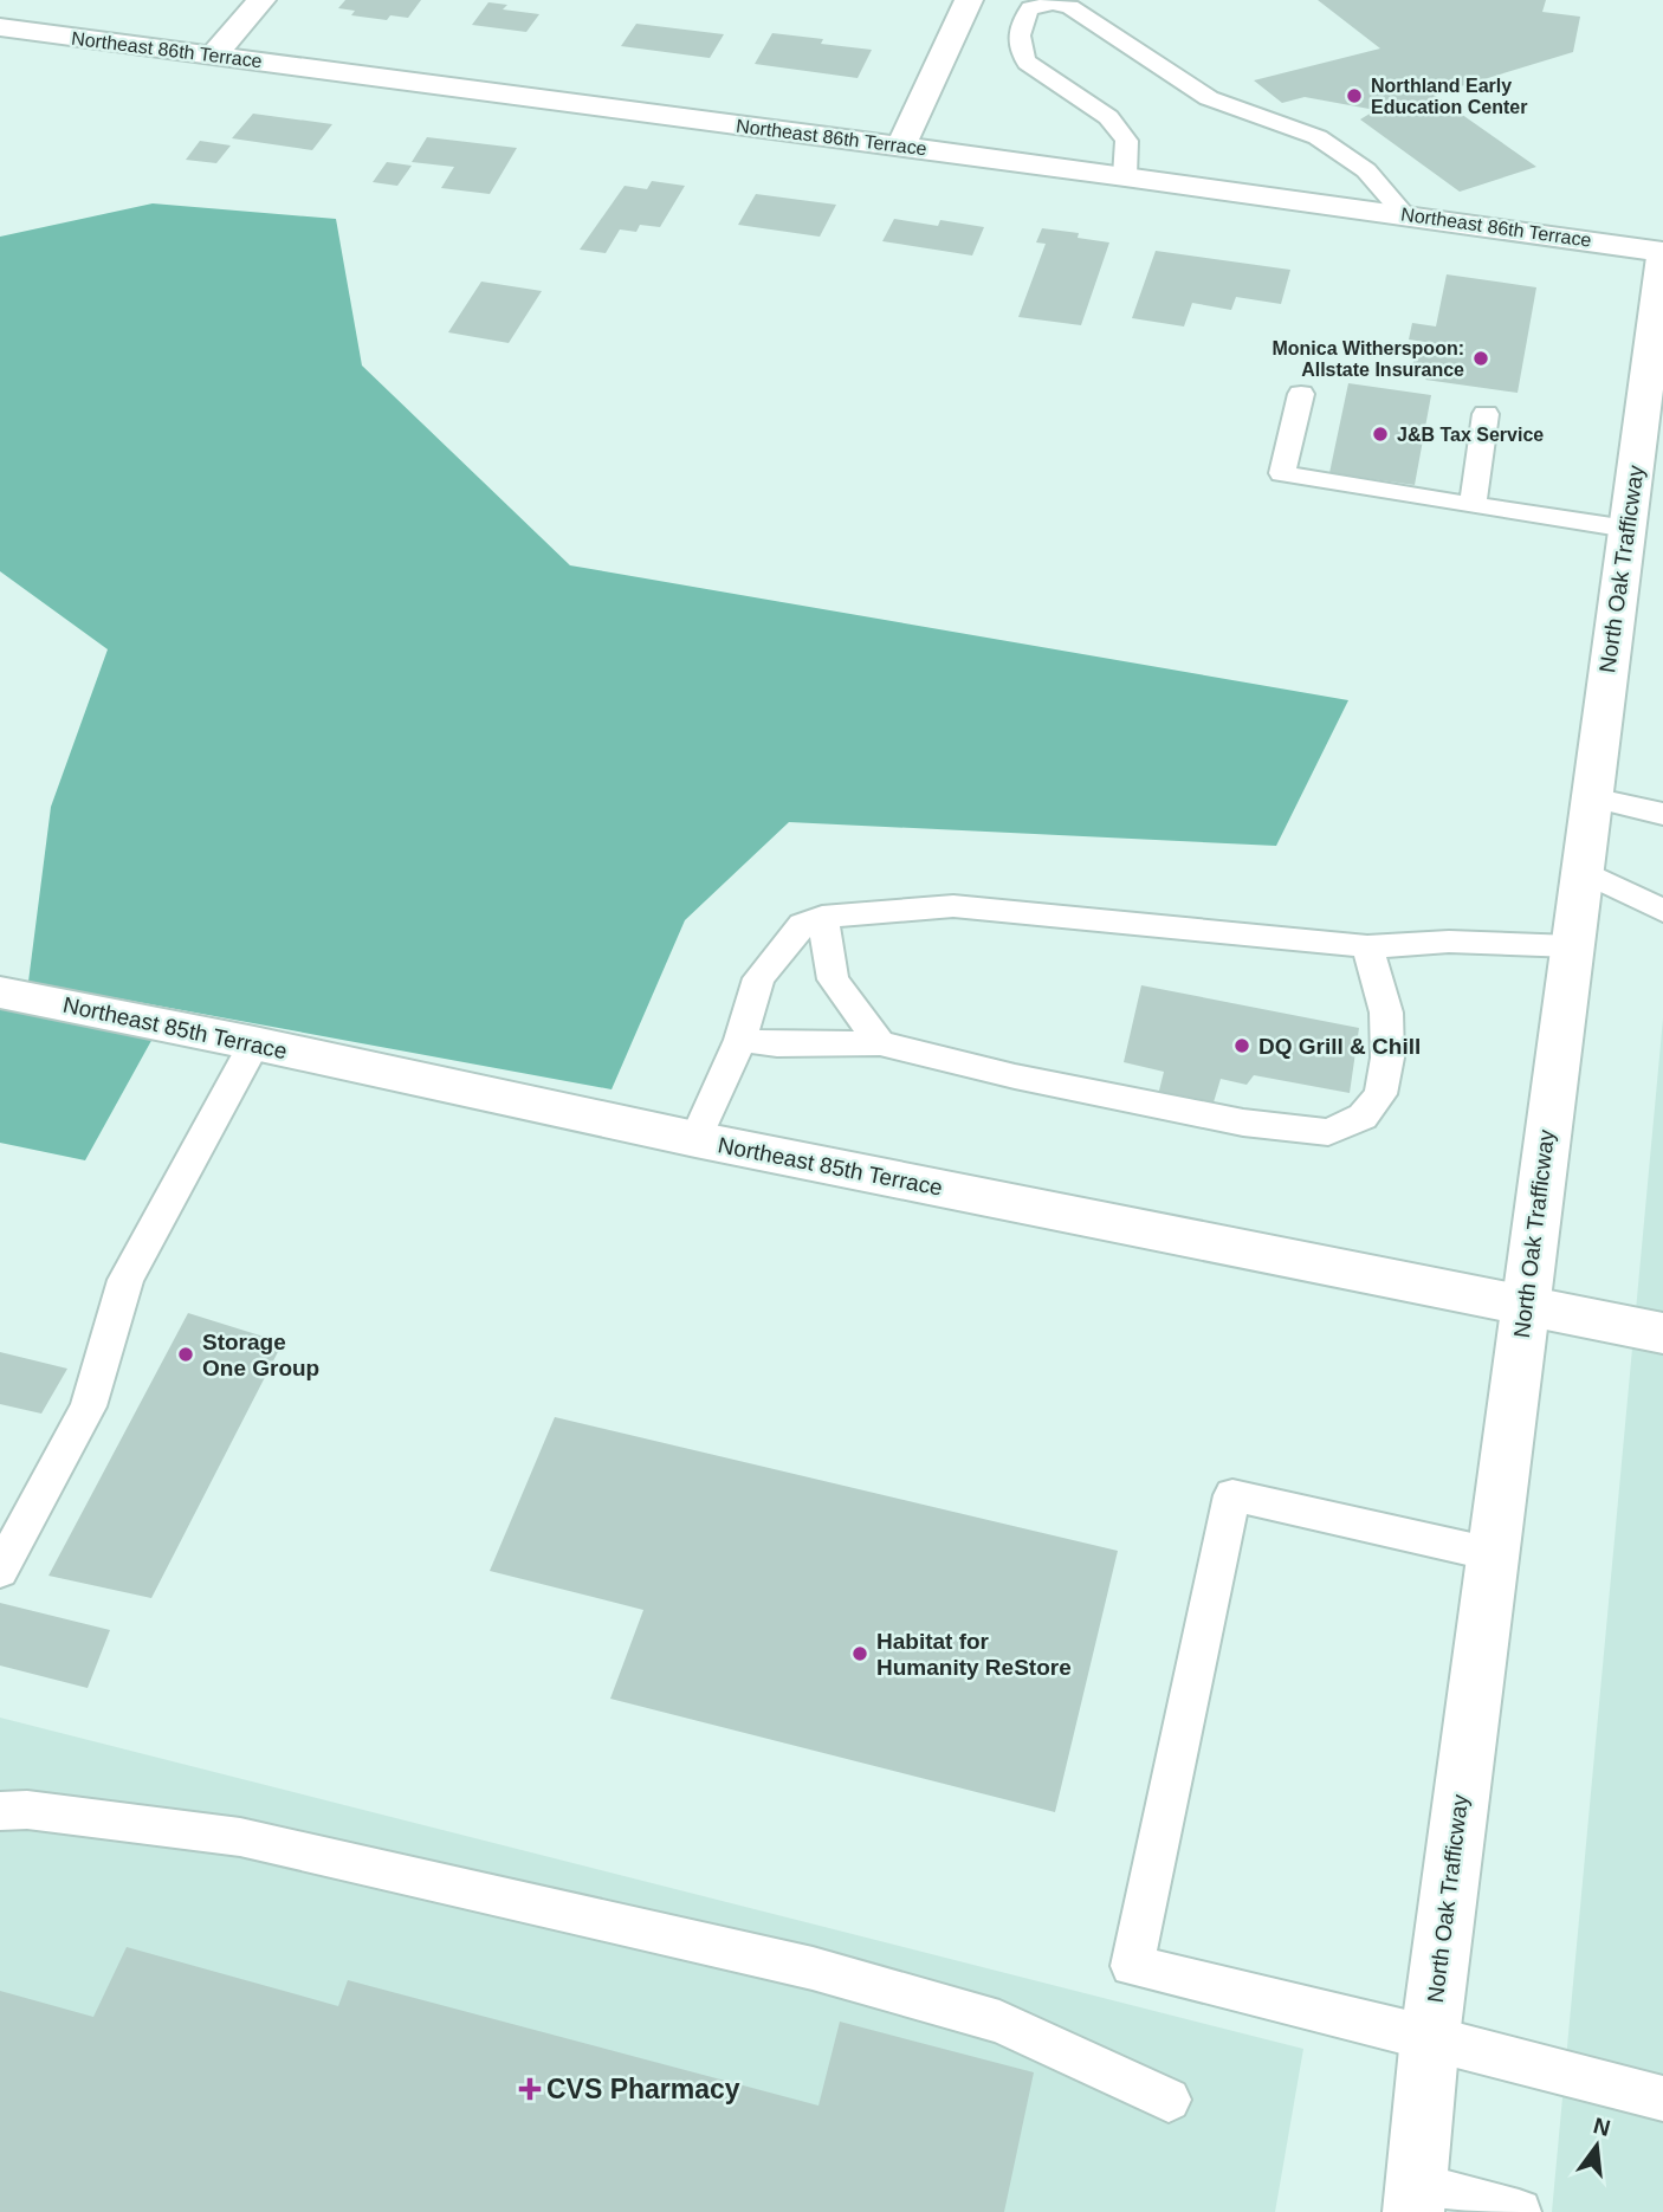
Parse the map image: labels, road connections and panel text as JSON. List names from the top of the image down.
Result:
{
  "streets": {
    "street": ["Northeast 86th Terrace", "North Oak Trafficway", "Northeast 85th Terrace"]
  },
  "crossings": [
    ["Northeast 86th Terrace", "North Oak Trafficway"],
    ["North Oak Trafficway", "Northeast 85th Terrace"]
  ],
  "places": {
    "other": [
      "Northland Early Education Center",
      "Monica Witherspoon: Allstate Insurance",
      "J&B Tax Service",
      "DQ Grill & Chill",
      "Storage One Group",
      "Habitat for Humanity ReStore"
    ],
    "health": ["CVS Pharmacy"]
  },
  "north": "top"
}
